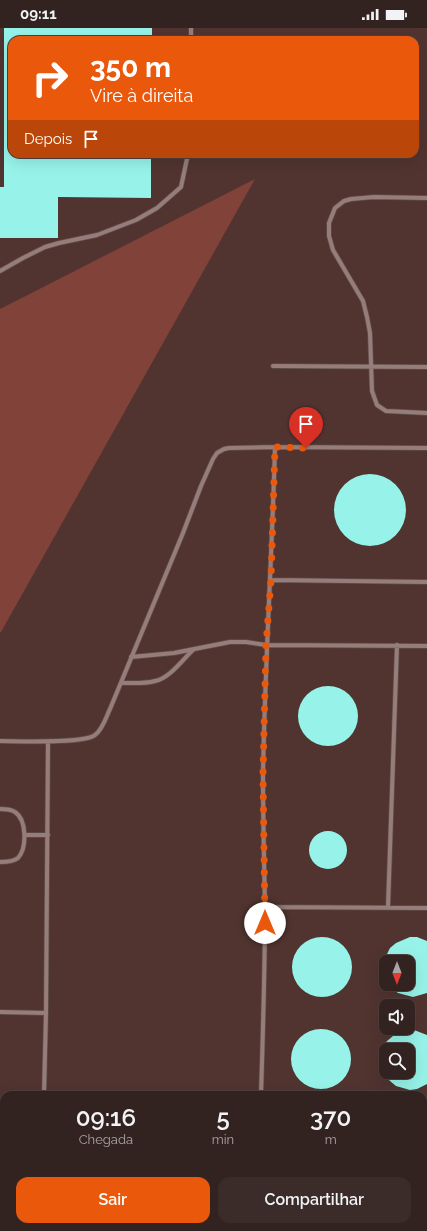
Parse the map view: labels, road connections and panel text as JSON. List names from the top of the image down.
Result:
{
  "north": "bottom",
  "page": {
    "status": "09:11",
    "turn": ["350 m", "Vire à direita"],
    "then": "Depois",
    "eta": [
      "09:16",
      "Chegada",
      "5",
      "min",
      "370",
      "m"
    ],
    "buttons": ["Sair", "Compartilhar"]
  }
}
